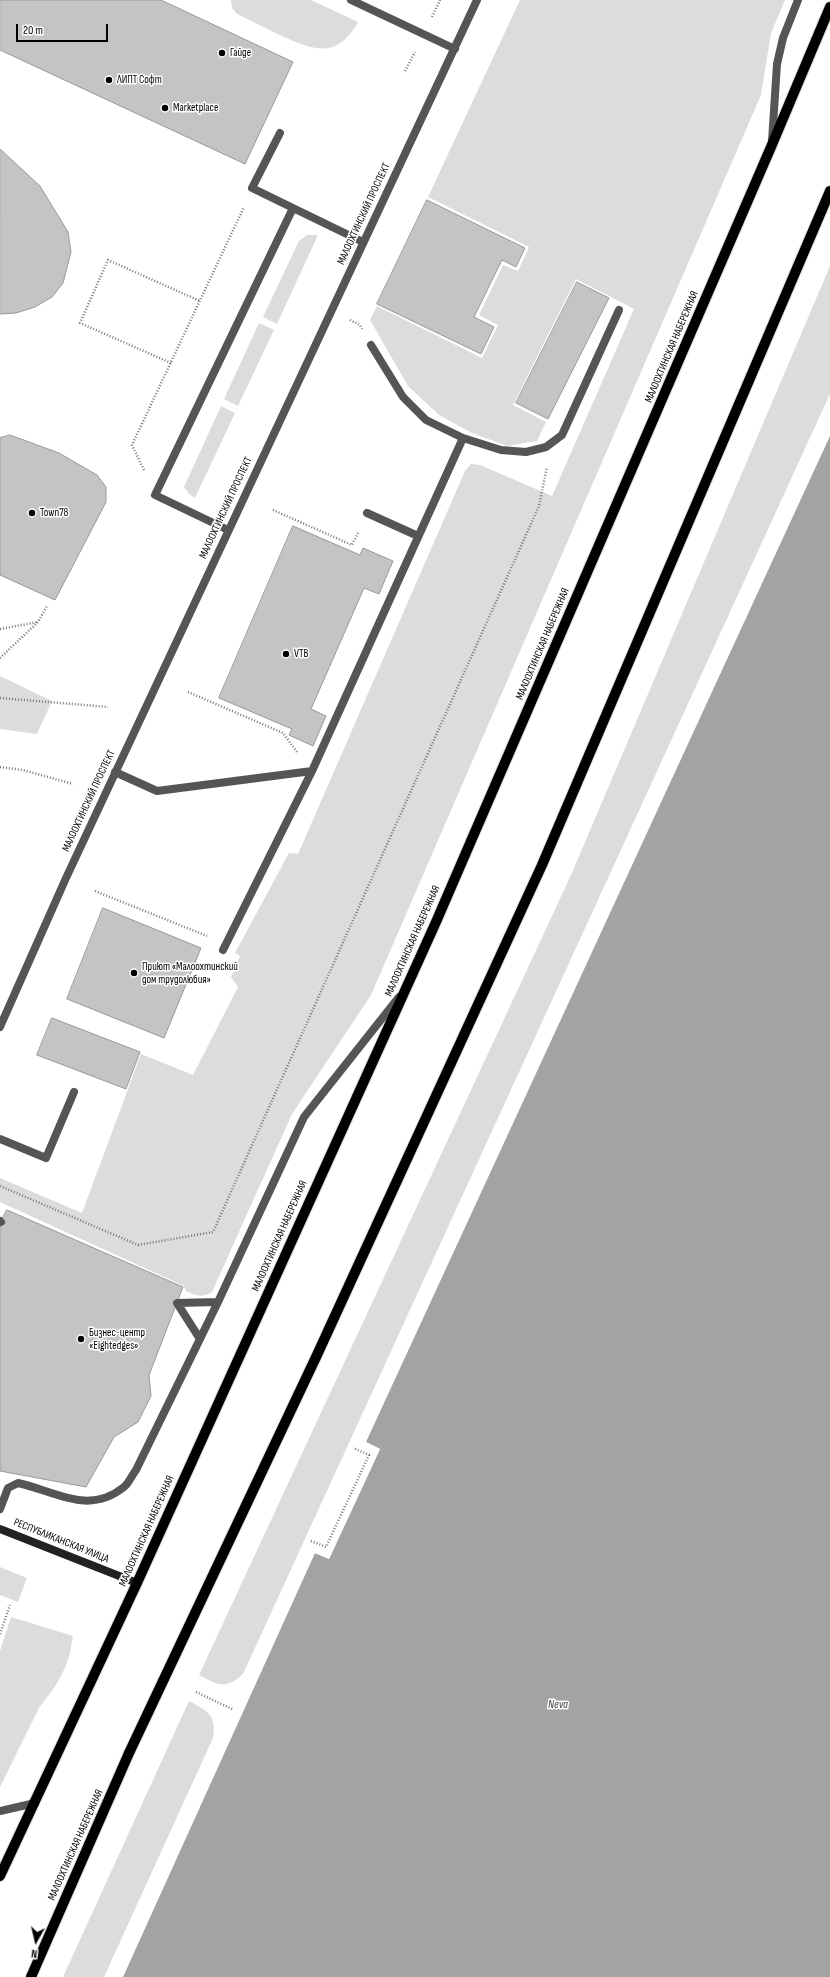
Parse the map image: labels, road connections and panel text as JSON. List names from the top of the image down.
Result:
{
  "streets": {
    "main road": ["МАЛООХТИНСКАЯ НАБЕРЕЖНАЯ"],
    "street": ["МАЛООХТИНСКИЙ ПРОСПЕКТ", "РЕСПУБЛИКАНСКАЯ УЛИЦА"]
  },
  "crossings": [
    ["МАЛООХТИНСКАЯ НАБЕРЕЖНАЯ", "РЕСПУБЛИКАНСКАЯ УЛИЦА"]
  ],
  "water": ["Neva"],
  "places": [
    "Гайде",
    "ЛИПТ Софт",
    "Marketplace",
    "Town78",
    "VTB",
    "Приют «Малоохтинский дом трудолюбия»",
    "Бизнес-центр «Eightedges»"
  ],
  "scale_bar": "20 m",
  "north": "bottom"
}
